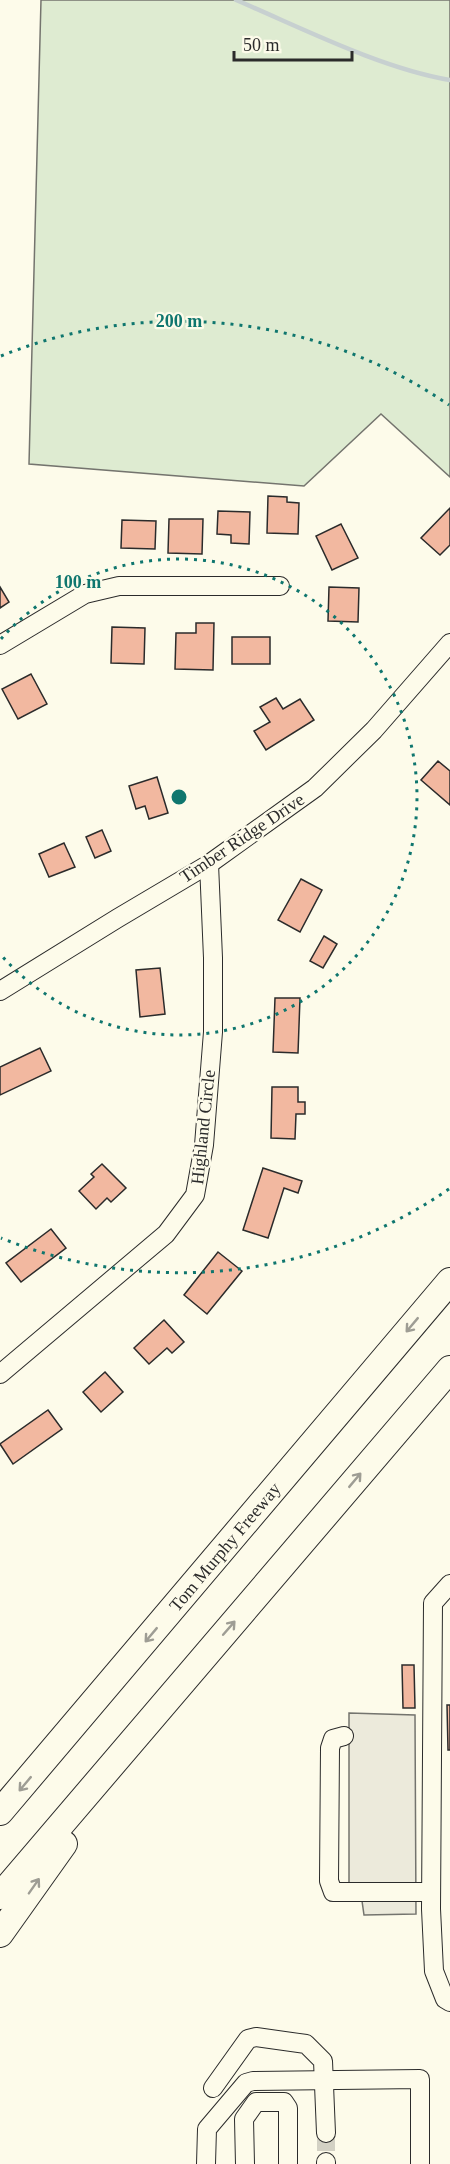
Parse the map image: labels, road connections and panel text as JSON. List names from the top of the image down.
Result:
{
  "streets": {
    "highway": ["Tom Murphy Freeway"],
    "street": ["Timber Ridge Drive", "Highland Circle"]
  },
  "crossings": [
    ["Timber Ridge Drive", "Highland Circle"]
  ],
  "scale_bar": "50 m",
  "rings": ["200 m", "100 m"]
}
